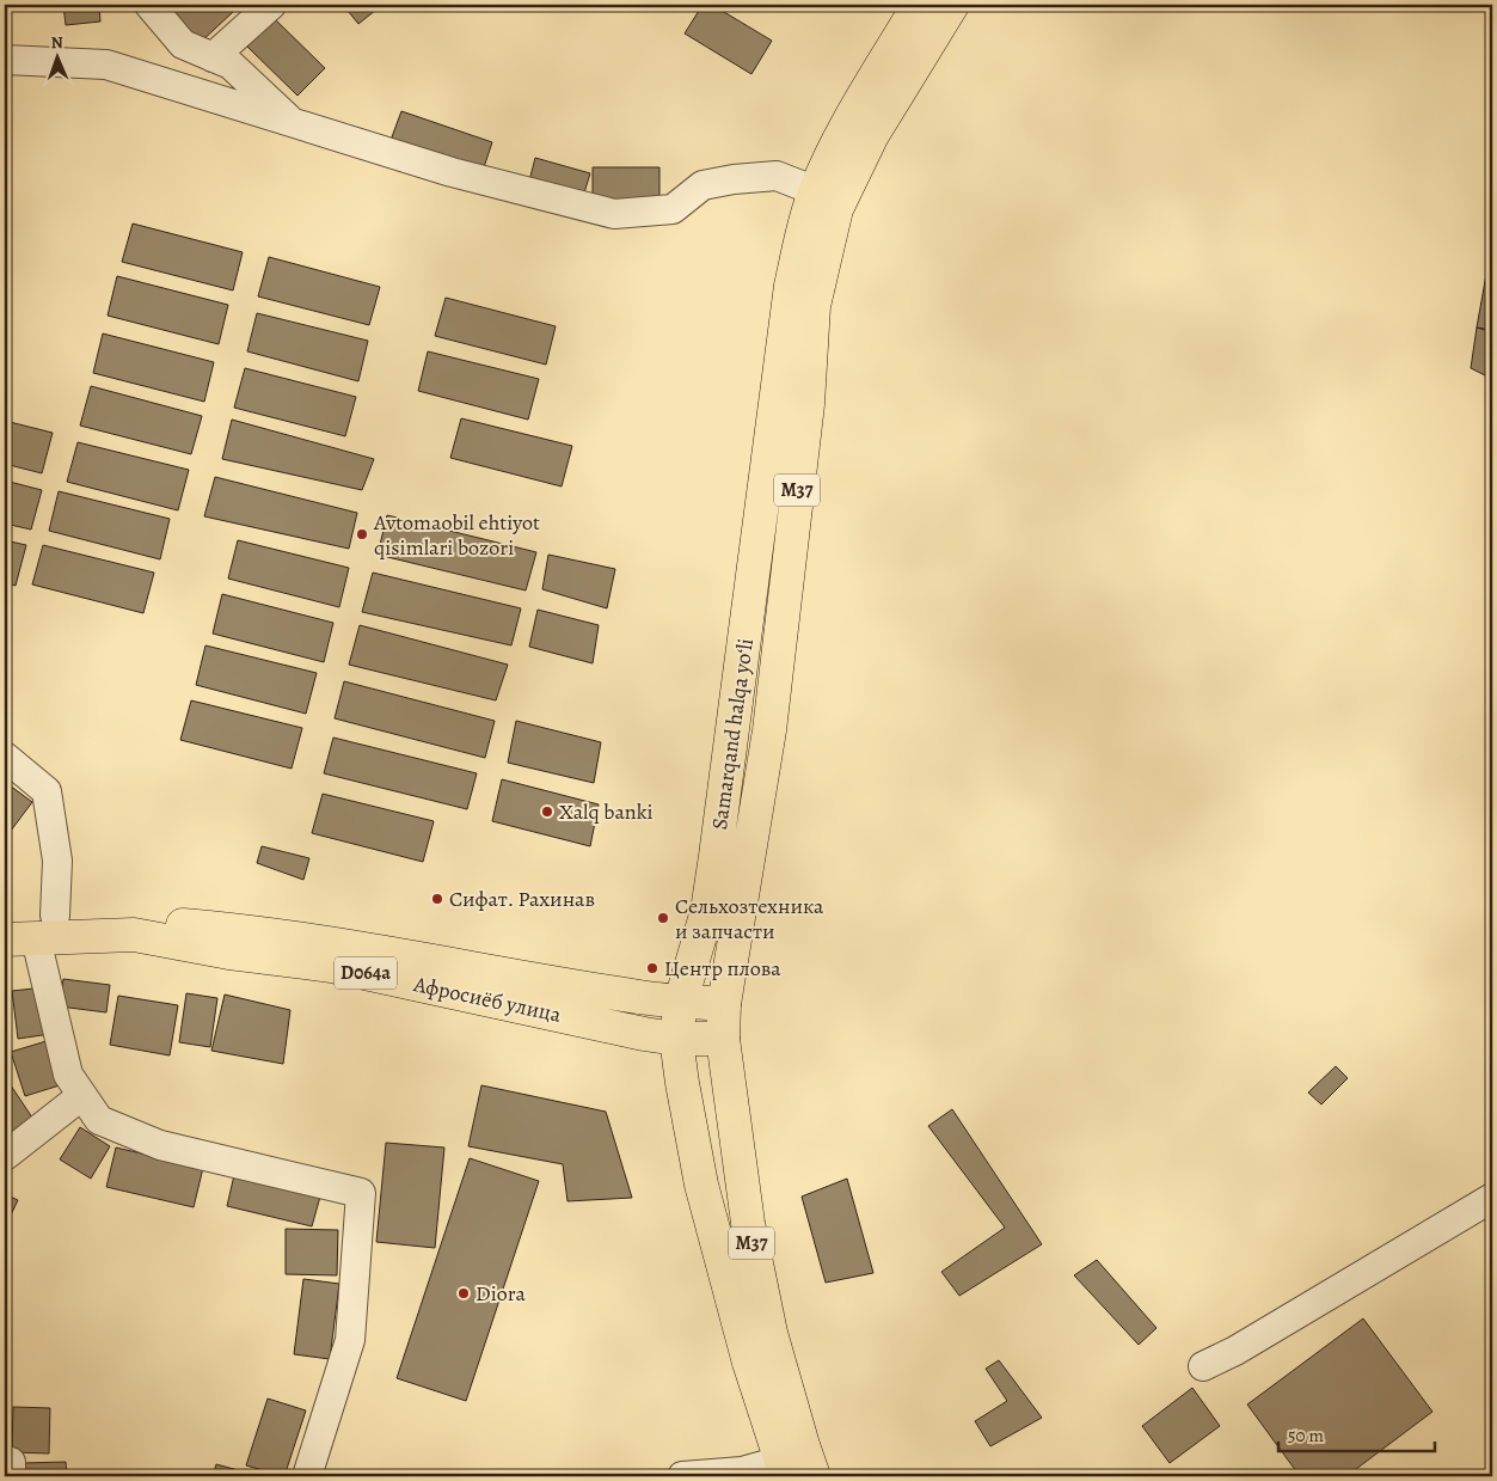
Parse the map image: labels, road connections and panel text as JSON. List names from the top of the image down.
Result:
{
  "streets": {
    "main road": [
      "M37",
      "Samarqand halqa yoʻli",
      "D064a",
      "Афросиёб улица"
    ]
  },
  "crossings": [
    ["Samarqand halqa yoʻli", "Афросиёб улица"]
  ],
  "places": [
    "Avtomaobil ehtiyot qisimlari bozori",
    "Xalq banki",
    "Сифат. Рахинав",
    "Сельхозтехника и запчасти",
    "Центр плова",
    "Diora"
  ],
  "scale_bar": "50 m",
  "north": "top"
}
